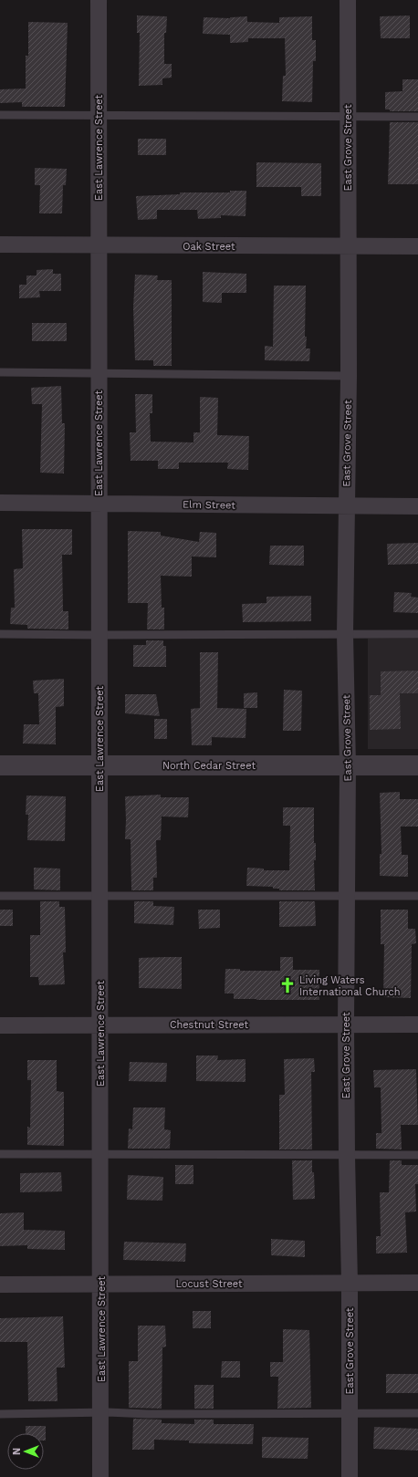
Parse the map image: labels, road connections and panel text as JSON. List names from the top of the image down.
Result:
{
  "streets": {
    "street": [
      "East Lawrence Street",
      "East Grove Street",
      "Oak Street",
      "Elm Street",
      "North Cedar Street",
      "Chestnut Street",
      "Locust Street"
    ]
  },
  "crossings": [
    ["East Lawrence Street", "Oak Street"],
    ["East Lawrence Street", "Elm Street"],
    ["East Lawrence Street", "North Cedar Street"],
    ["East Lawrence Street", "Chestnut Street"],
    ["East Lawrence Street", "Locust Street"],
    ["East Grove Street", "Oak Street"],
    ["East Grove Street", "Elm Street"],
    ["East Grove Street", "North Cedar Street"],
    ["East Grove Street", "Chestnut Street"],
    ["East Grove Street", "Locust Street"]
  ],
  "places": {
    "church": ["Living Waters International Church"]
  },
  "north": "left"
}
